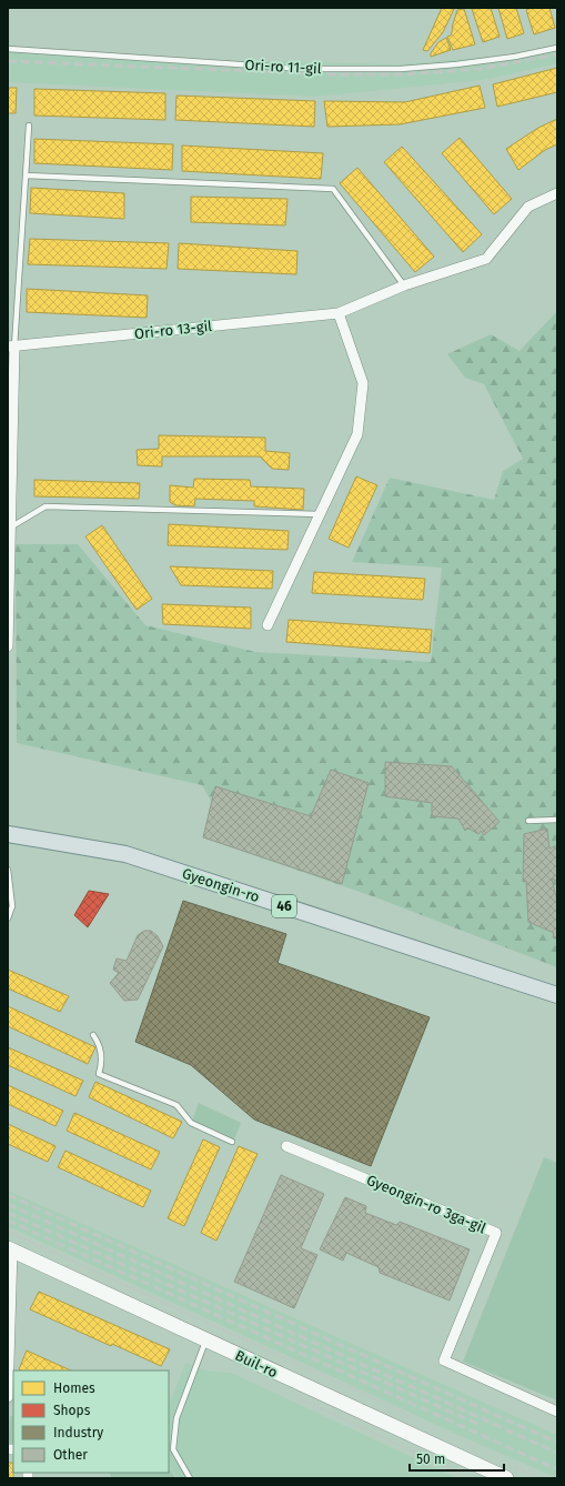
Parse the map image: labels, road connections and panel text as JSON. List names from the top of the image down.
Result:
{
  "streets": {
    "main road": ["Gyeongin-ro", "46"],
    "street": ["Ori-ro 13-gil", "Gyeongin-ro 3ga-gil", "Buil-ro"],
    "lane": ["Ori-ro 11-gil"]
  },
  "legend": [
    "Homes",
    "Shops",
    "Industry",
    "Other"
  ],
  "scale_bar": "50 m"
}
